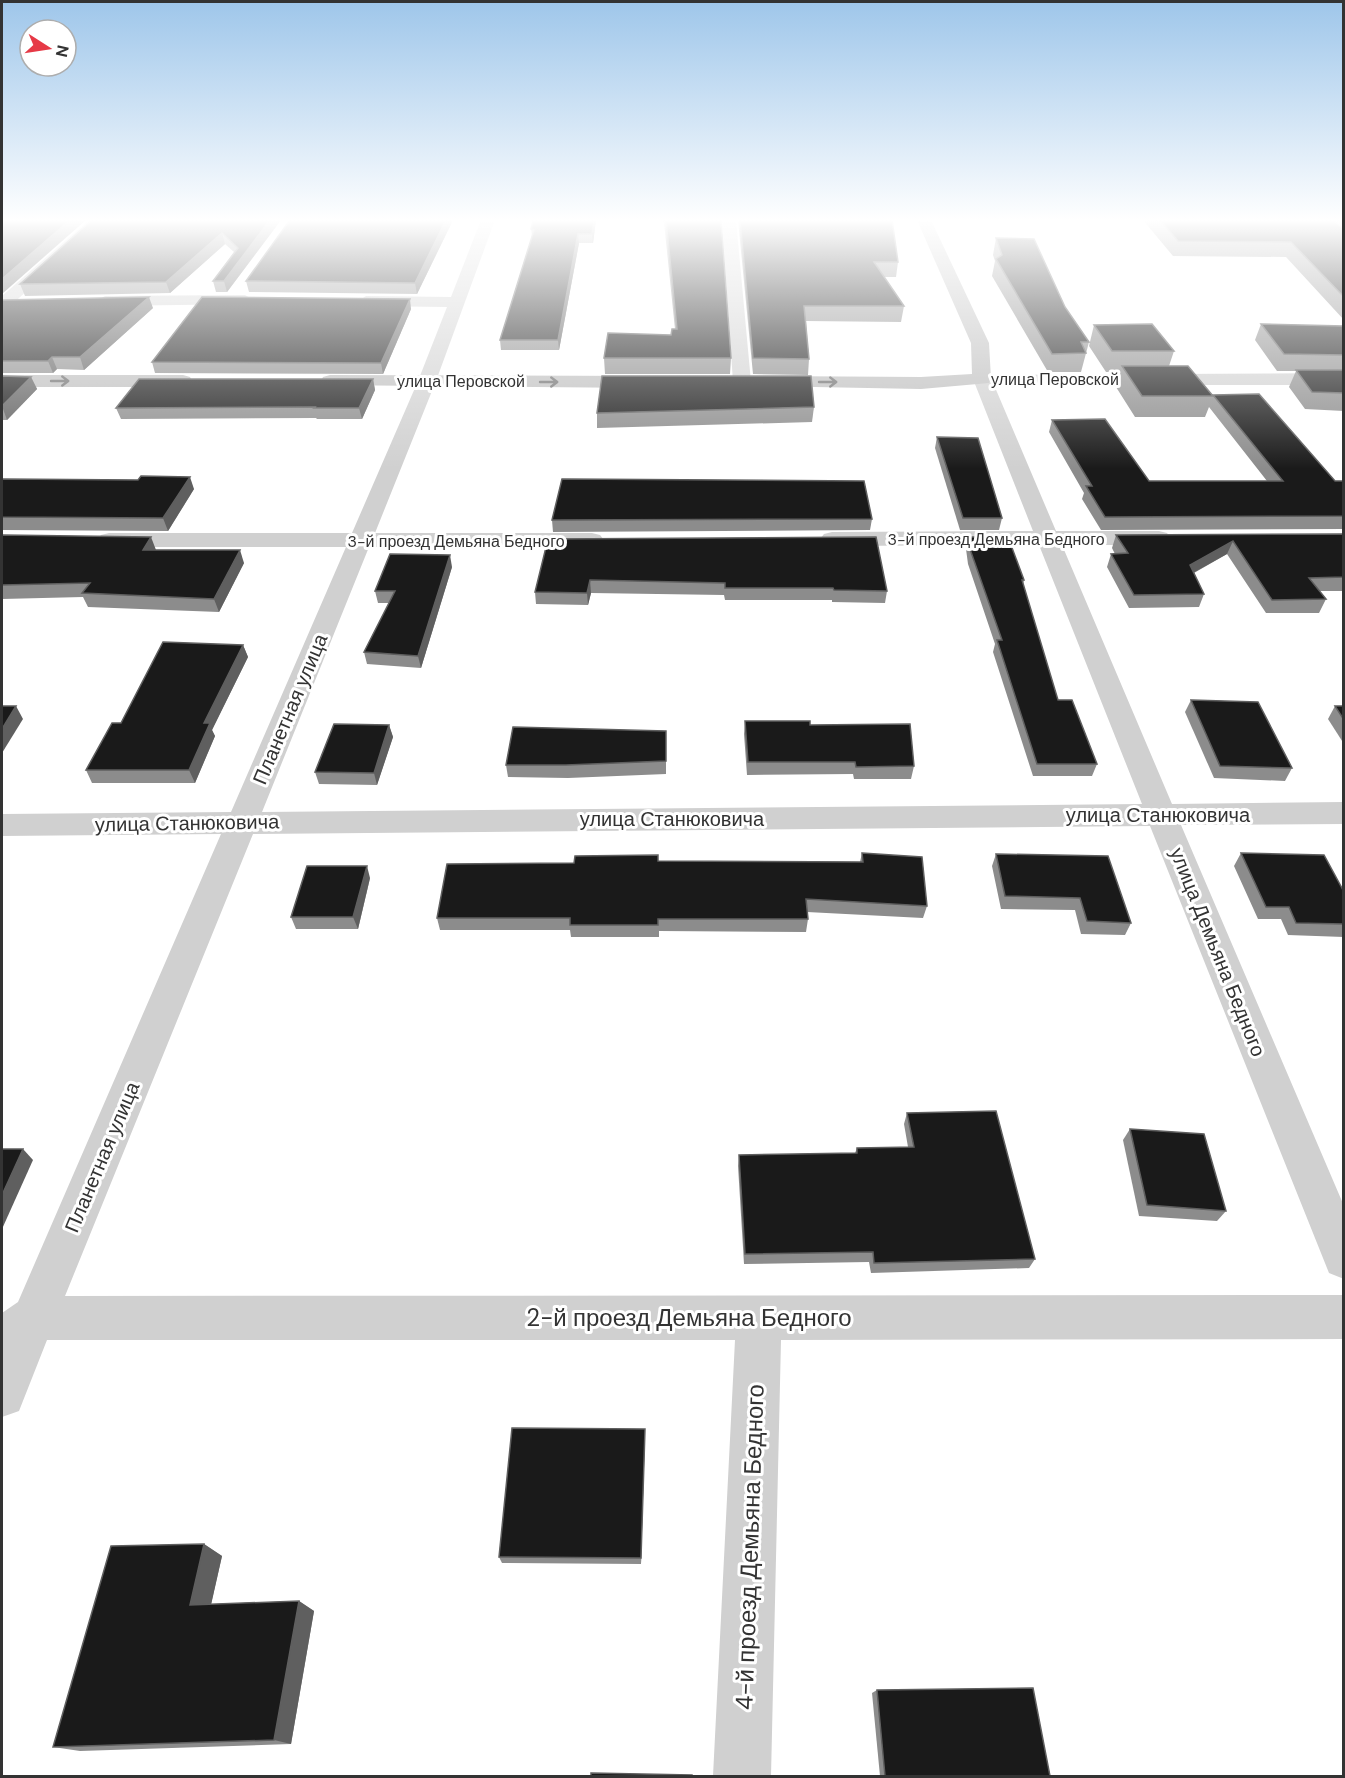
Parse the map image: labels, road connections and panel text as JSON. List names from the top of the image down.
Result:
{
  "streets": {
    "main road": ["улица Перовской", "улица Демьяна Бедного"],
    "street": [
      "3-й проезд Демьяна Бедного",
      "Планетная улица",
      "улица Станюковича",
      "2-й проезд Демьяна Бедного",
      "4-й проезд Демьяна Бедного"
    ]
  },
  "crossings": [
    ["улица Перовской", "Планетная улица"],
    ["улица Перовской", "улица Демьяна Бедного"],
    ["3-й проезд Демьяна Бедного", "Планетная улица"],
    ["3-й проезд Демьяна Бедного", "улица Демьяна Бедного"],
    ["Планетная улица", "улица Станюковича"],
    ["Планетная улица", "2-й проезд Демьяна Бедного"],
    ["улица Станюковича", "улица Демьяна Бедного"],
    ["2-й проезд Демьяна Бедного", "4-й проезд Демьяна Бедного"]
  ],
  "north": "right"
}
